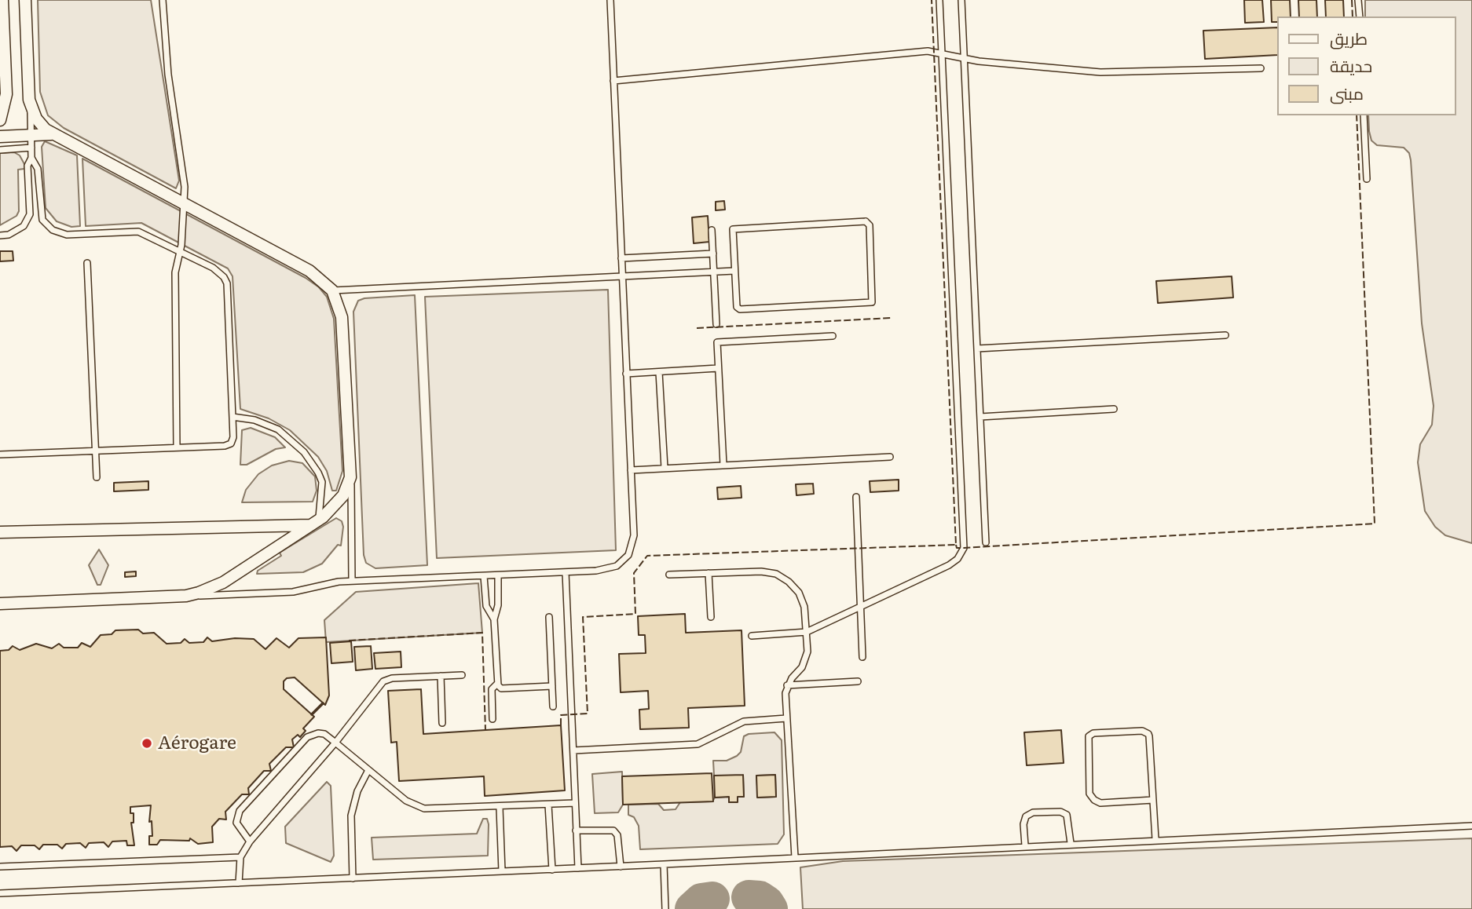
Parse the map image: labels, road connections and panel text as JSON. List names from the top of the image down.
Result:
{
  "places": ["Aérogare"],
  "legend": ["طريق", "حديقة", "مبنى"]
}
